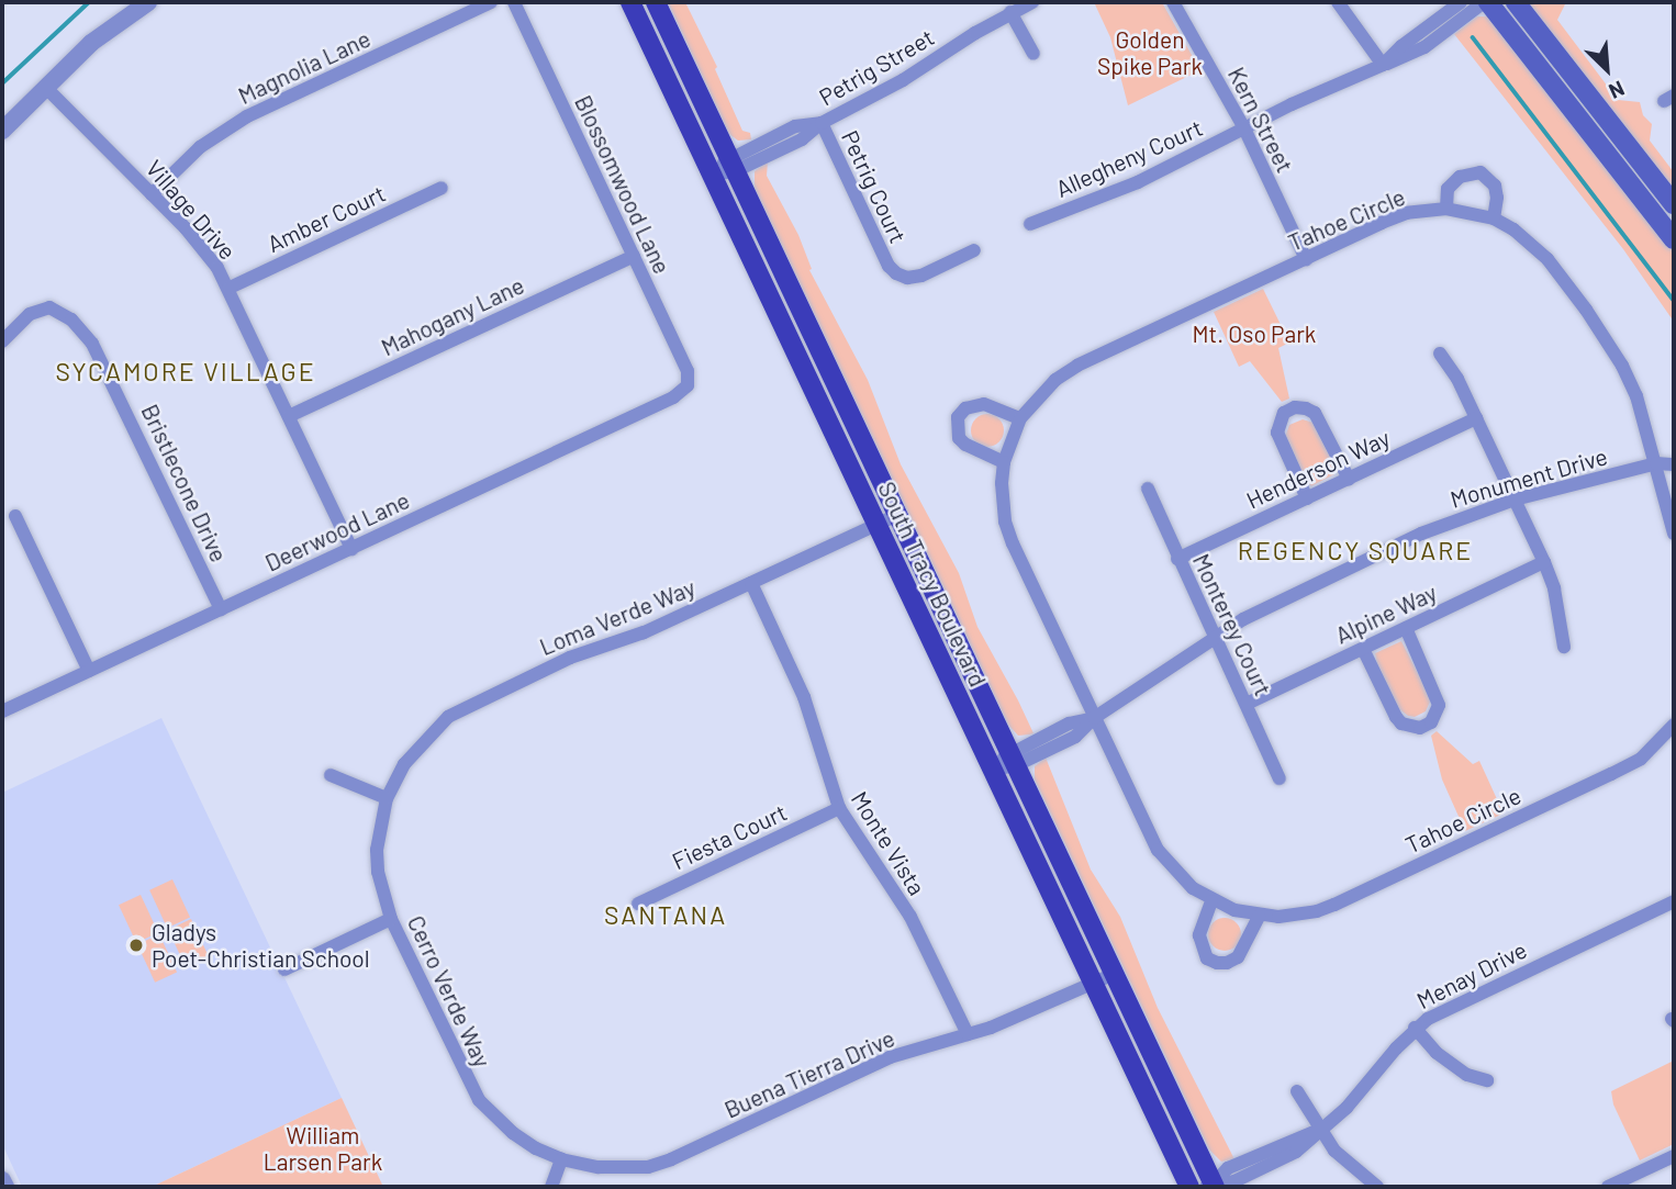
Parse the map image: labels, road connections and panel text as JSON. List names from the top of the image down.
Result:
{
  "streets": {
    "main road": ["South Tracy Boulevard"],
    "street": [
      "Magnolia Lane",
      "Petrig Street",
      "Kern Street",
      "Allegheny Court",
      "Blossomwood Lane",
      "Petrig Court",
      "Village Drive",
      "Amber Court",
      "Tahoe Circle",
      "Mahogany Lane",
      "Henderson Way",
      "Monument Drive",
      "Bristlecone Drive",
      "Deerwood Lane",
      "Alpine Way",
      "Loma Verde Way",
      "Monterey Court",
      "Fiesta Court",
      "Monte Vista",
      "Menay Drive",
      "Cerro Verde Way",
      "Buena Tierra Drive"
    ]
  },
  "crossings": [
    ["Magnolia Lane", "Village Drive"],
    ["Petrig Street", "Petrig Court"],
    ["Petrig Street", "South Tracy Boulevard"],
    ["Kern Street", "Allegheny Court"],
    ["Kern Street", "Tahoe Circle"],
    ["Blossomwood Lane", "Mahogany Lane"],
    ["Blossomwood Lane", "Deerwood Lane"],
    ["Village Drive", "Amber Court"],
    ["Village Drive", "Mahogany Lane"],
    ["Village Drive", "Deerwood Lane"],
    ["Tahoe Circle", "Monument Drive"],
    ["Henderson Way", "Monterey Court"],
    ["Monument Drive", "South Tracy Boulevard"],
    ["Monument Drive", "Monterey Court"],
    ["Bristlecone Drive", "Deerwood Lane"],
    ["South Tracy Boulevard", "Loma Verde Way"],
    ["South Tracy Boulevard", "Menay Drive"],
    ["South Tracy Boulevard", "Buena Tierra Drive"],
    ["Alpine Way", "Monterey Court"],
    ["Loma Verde Way", "Monte Vista"],
    ["Loma Verde Way", "Cerro Verde Way"],
    ["Fiesta Court", "Monte Vista"],
    ["Monte Vista", "Buena Tierra Drive"],
    ["Cerro Verde Way", "Buena Tierra Drive"]
  ],
  "districts": ["SYCAMORE VILLAGE", "REGENCY SQUARE", "SANTANA"],
  "parks": ["Golden Spike Park", "Mt. Oso Park", "William Larsen Park"],
  "places": ["Gladys Poet-Christian School"],
  "north": "bottom right"
}
